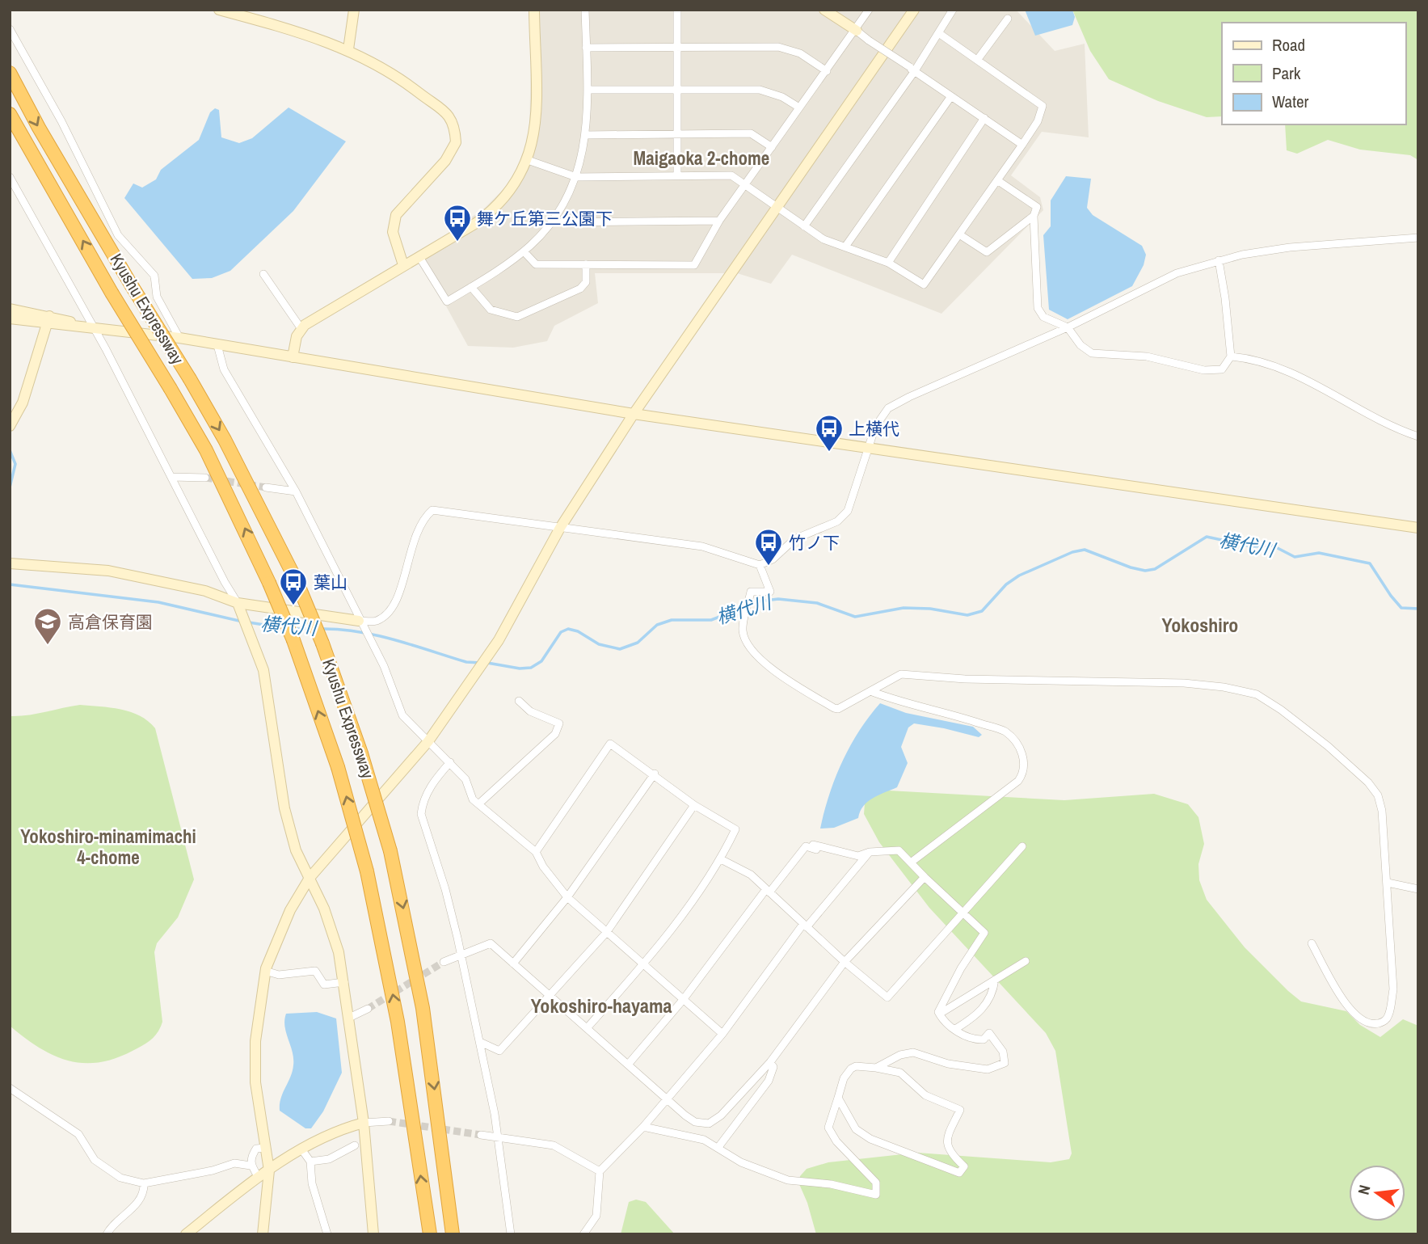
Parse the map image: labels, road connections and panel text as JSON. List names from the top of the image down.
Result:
{
  "streets": {
    "highway": ["Kyushu Expressway"]
  },
  "districts": [
    "Maigaoka 2-chome",
    "Yokoshiro",
    "Yokoshiro-minamimachi 4-chome",
    "Yokoshiro-hayama"
  ],
  "water": ["横代川"],
  "places": {
    "bus stop": [
      "舞ケ丘第三公園下",
      "上横代",
      "竹ノ下",
      "葉山"
    ],
    "school or university": ["高倉保育園"]
  },
  "legend": ["Road", "Park", "Water"],
  "north": "left"
}
